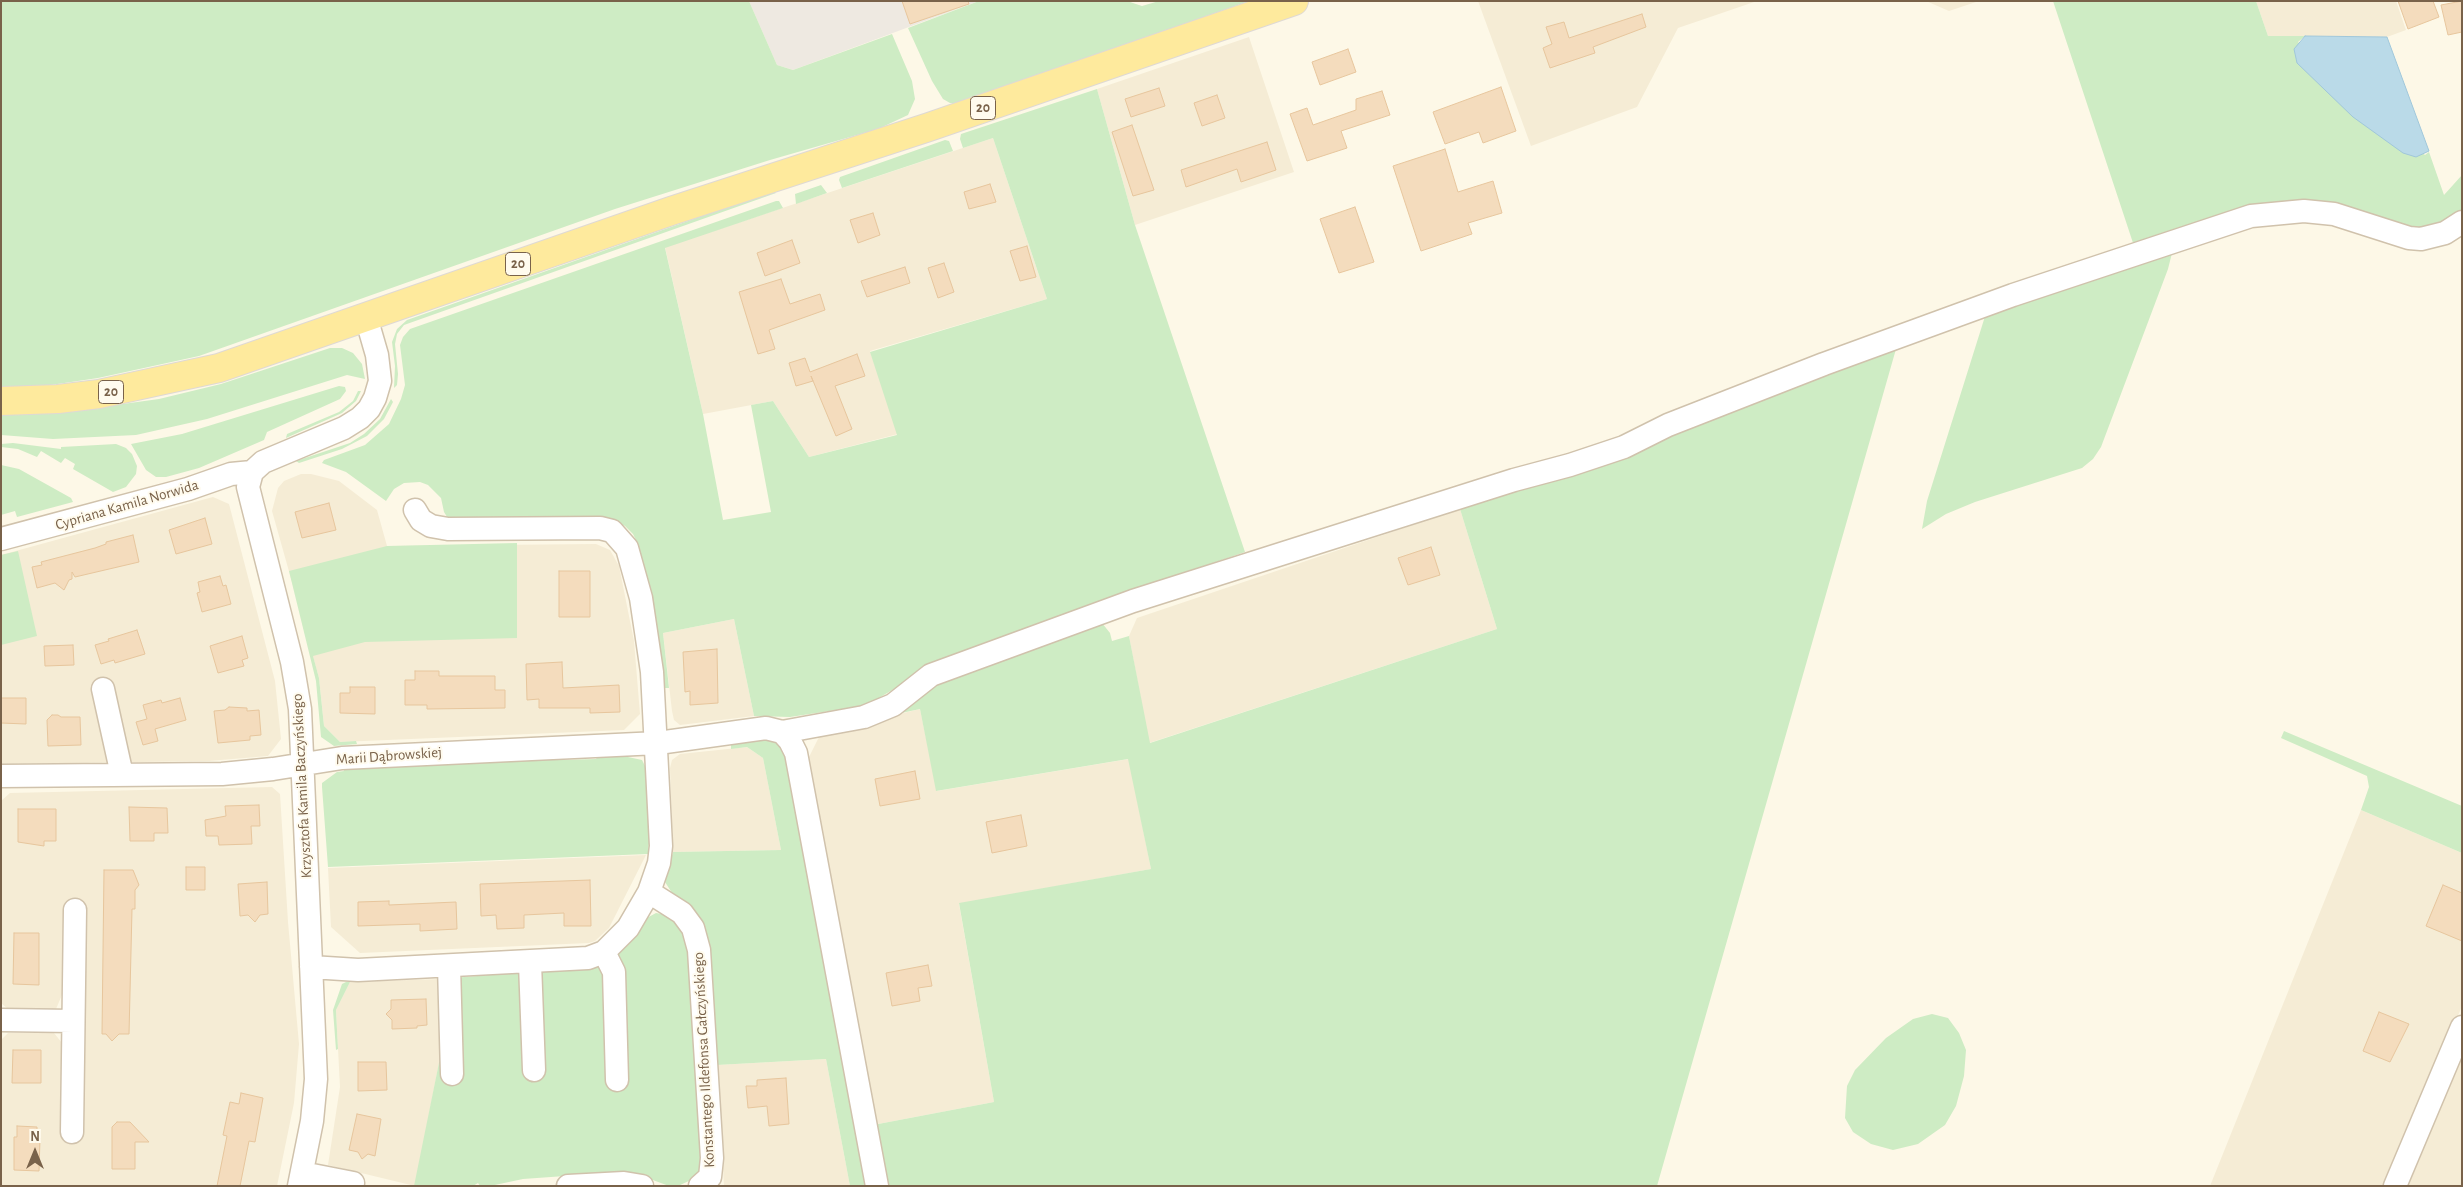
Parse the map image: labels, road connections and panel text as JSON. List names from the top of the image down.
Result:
{
  "streets": {
    "main road": ["20"],
    "street": [
      "Cypriana Kamila Norwida",
      "Marii Dąbrowskiej",
      "Krzysztofa Kamila Baczyńskiego",
      "Konstantego Ildefonsa Gałczyńskiego"
    ]
  },
  "crossings": [
    ["Cypriana Kamila Norwida", "Krzysztofa Kamila Baczyńskiego"],
    ["Marii Dąbrowskiej", "Krzysztofa Kamila Baczyńskiego"]
  ],
  "north": "top"
}
